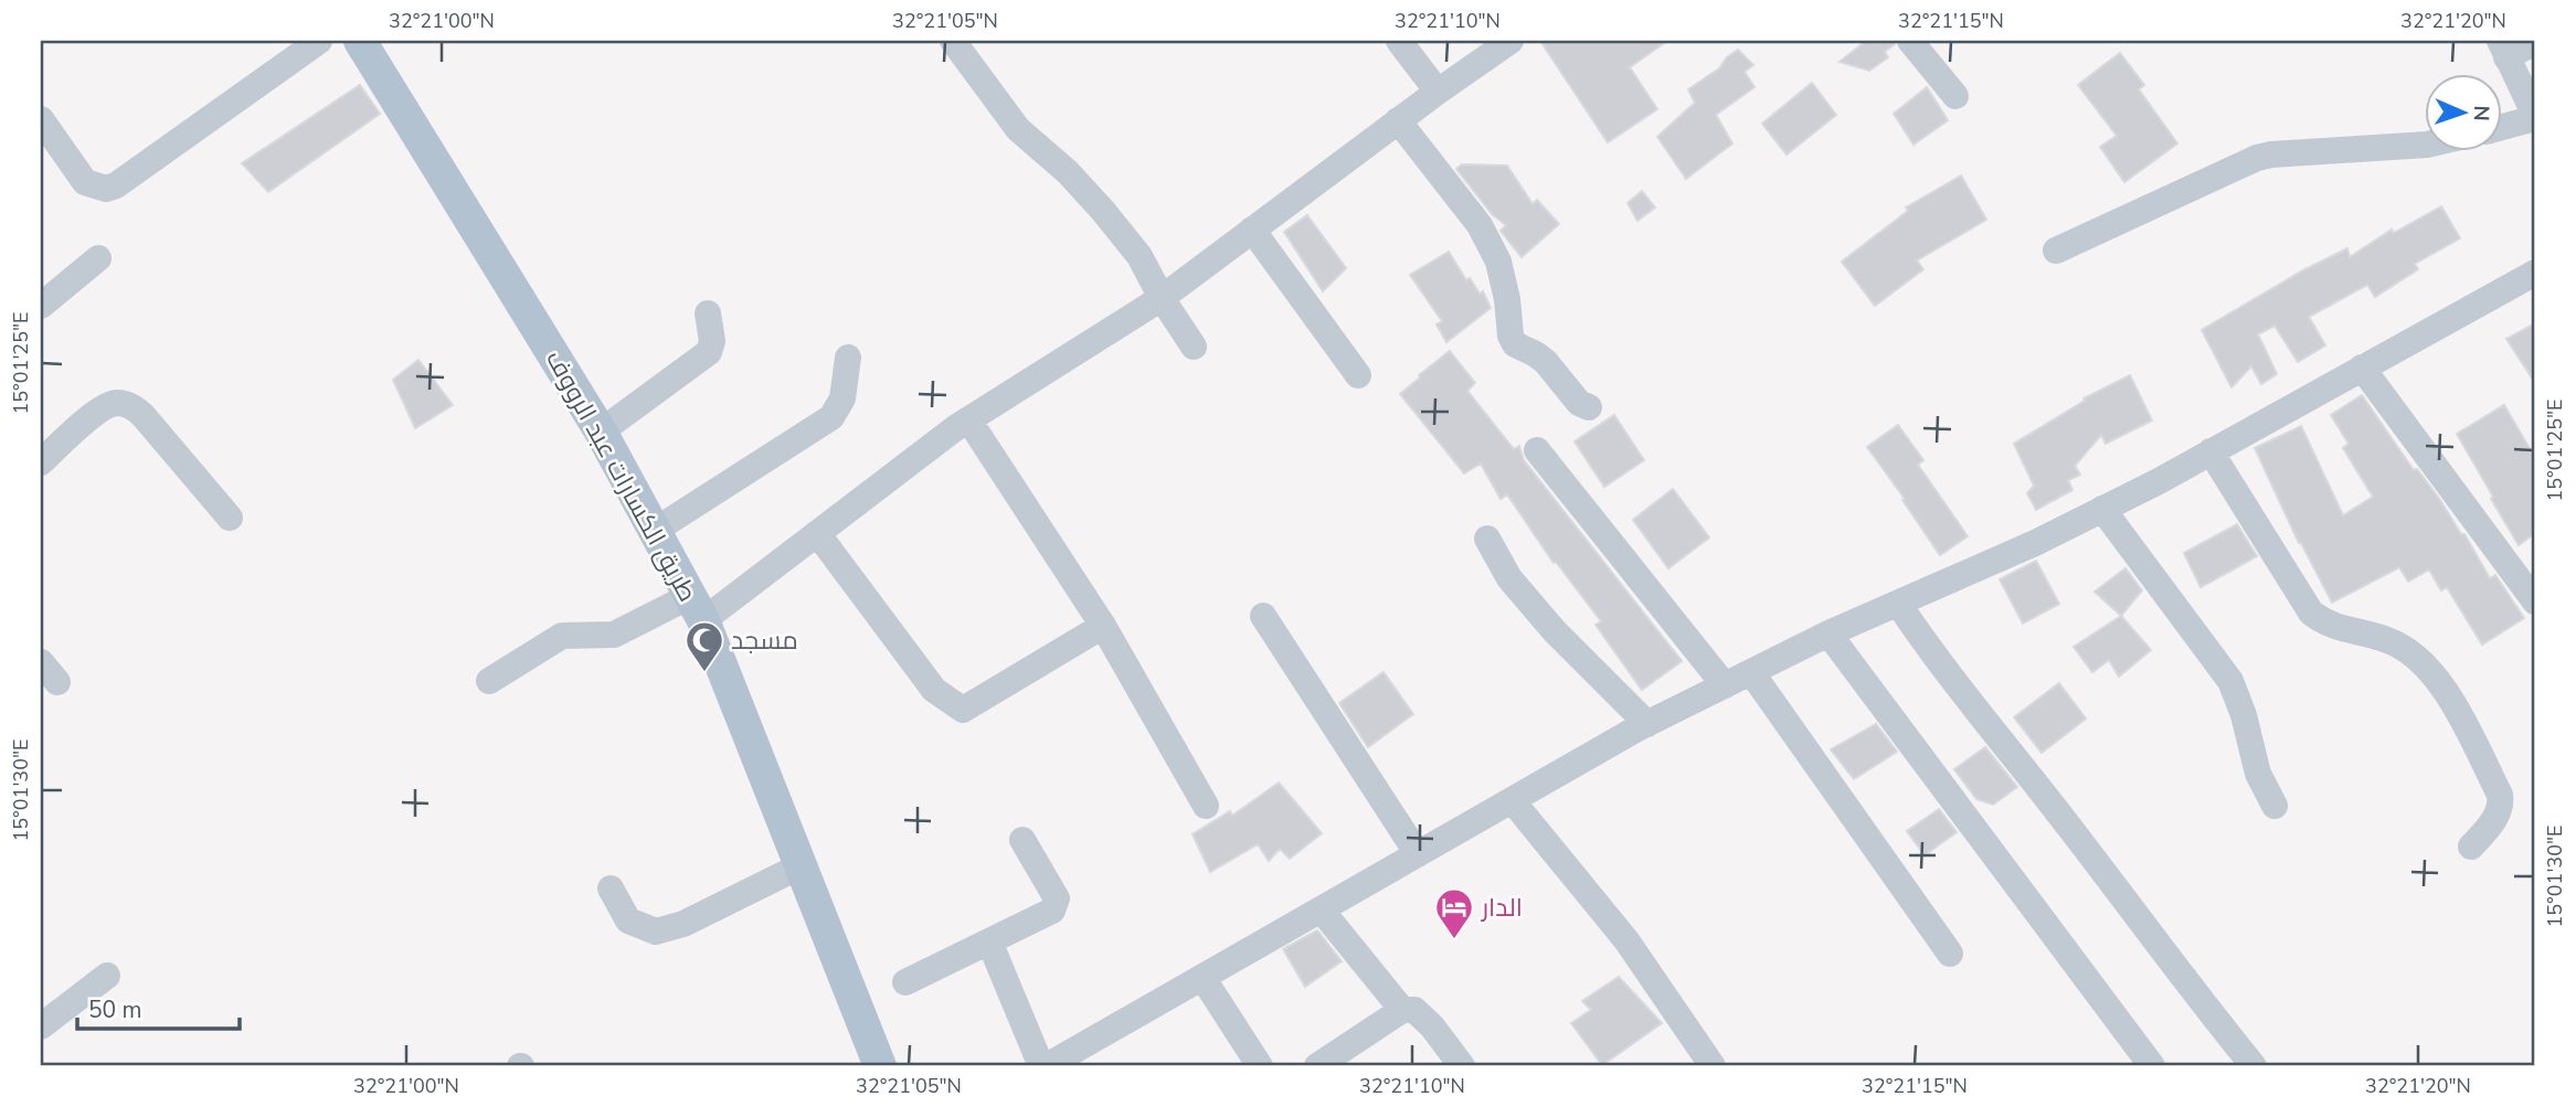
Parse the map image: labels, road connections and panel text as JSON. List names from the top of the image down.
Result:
{
  "streets": {
    "main road": ["طريق الكسارات عبد الرووف"]
  },
  "places": {
    "mosque": ["مسجد"],
    "hotel": ["الدار"]
  },
  "scale_bar": "50 m",
  "north": "right",
  "coordinates": [
    "32°21'00\"N",
    "32°21'05\"N",
    "32°21'10\"N",
    "32°21'15\"N",
    "32°21'20\"N",
    "15°01'25\"E",
    "15°01'30\"E"
  ]
}
